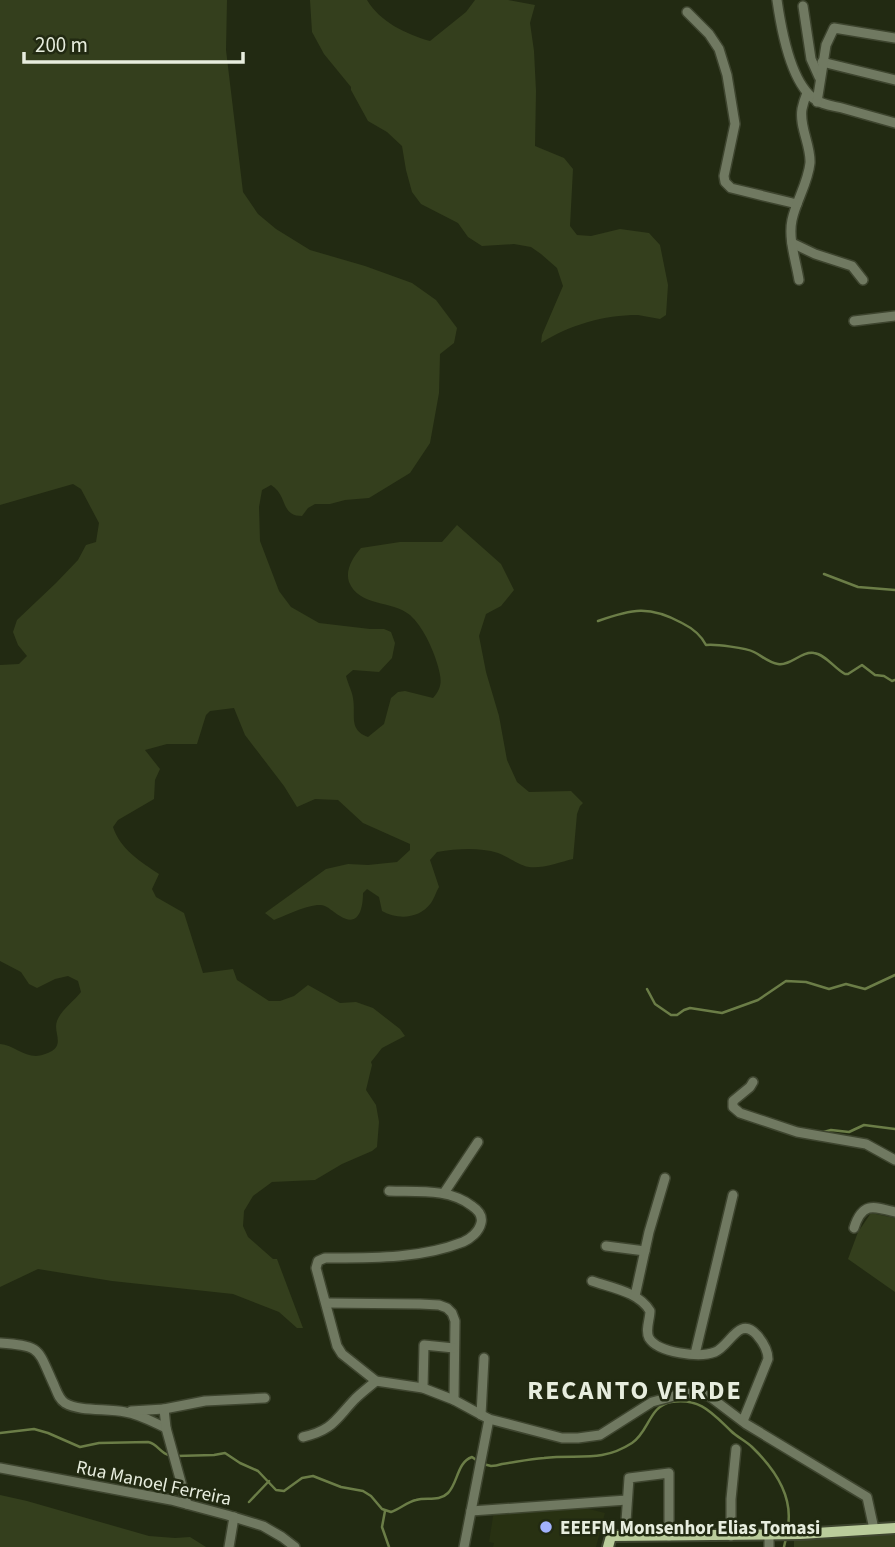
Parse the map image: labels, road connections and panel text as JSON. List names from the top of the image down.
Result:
{
  "streets": {
    "street": ["Rua Manoel Ferreira"]
  },
  "districts": ["RECANTO VERDE"],
  "places": ["EEEFM Monsenhor Elias Tomasi"],
  "scale_bar": "200 m"
}
